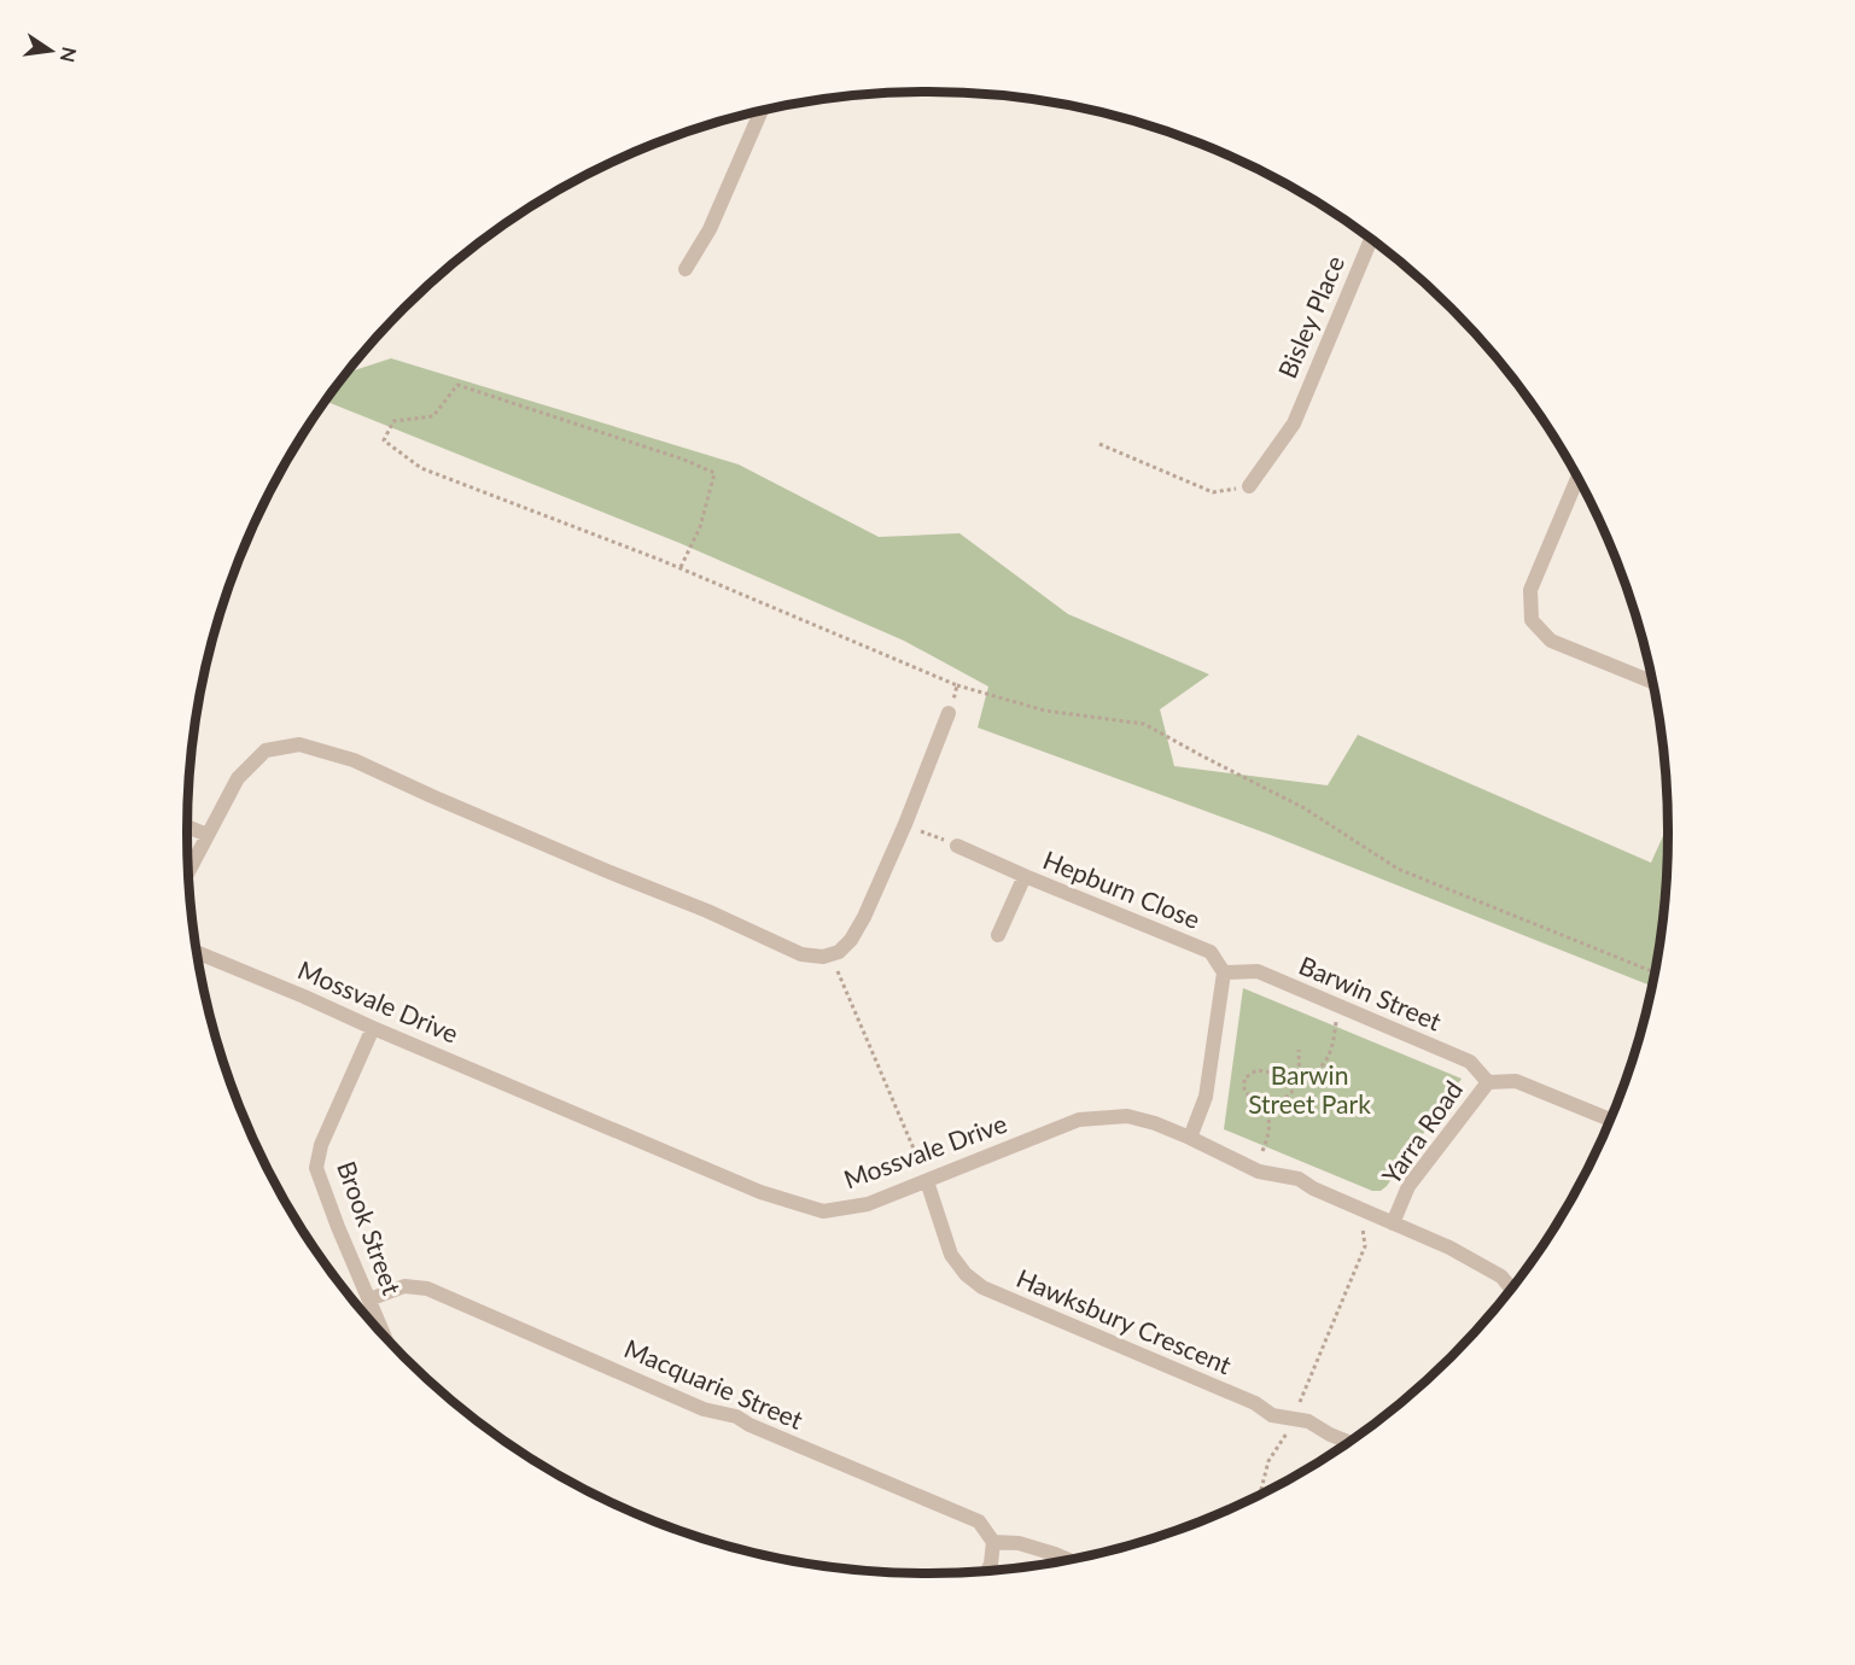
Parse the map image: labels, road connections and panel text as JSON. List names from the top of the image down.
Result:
{
  "streets": {
    "street": [
      "Bisley Place",
      "Hepburn Close",
      "Barwin Street",
      "Mossvale Drive",
      "Yarra Road",
      "Brook Street",
      "Hawksbury Crescent",
      "Macquarie Street"
    ]
  },
  "crossings": [
    ["Hepburn Close", "Barwin Street"],
    ["Barwin Street", "Yarra Road"],
    ["Mossvale Drive", "Yarra Road"],
    ["Mossvale Drive", "Brook Street"],
    ["Mossvale Drive", "Hawksbury Crescent"],
    ["Brook Street", "Macquarie Street"]
  ],
  "parks": ["Barwin Street Park"],
  "north": "right"
}
